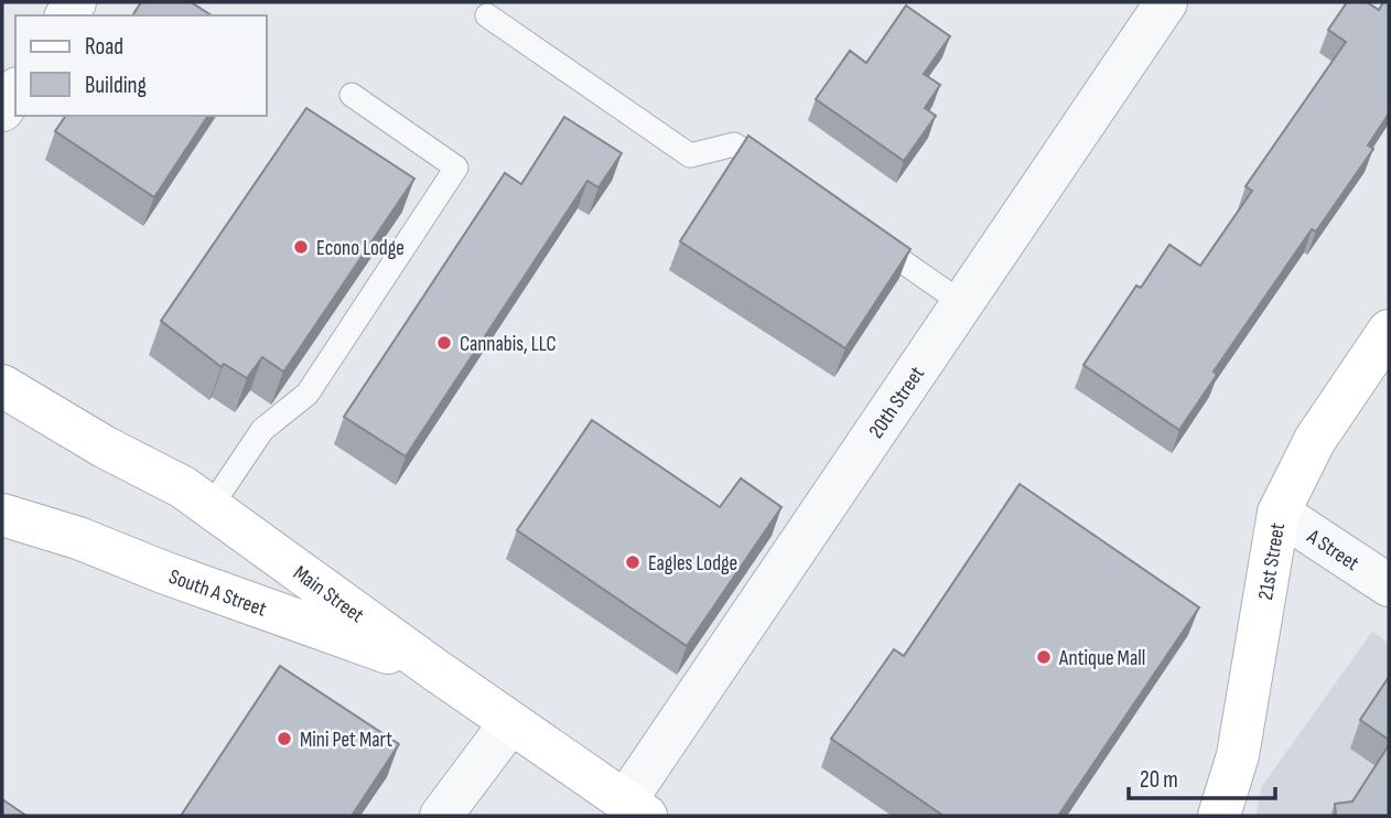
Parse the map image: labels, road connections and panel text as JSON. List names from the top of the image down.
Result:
{
  "streets": {
    "main road": ["21st Street", "South A Street", "Main Street"],
    "street": ["20th Street", "A Street"]
  },
  "crossings": [
    ["20th Street", "Main Street"],
    ["A Street", "21st Street"],
    ["South A Street", "Main Street"]
  ],
  "places": [
    "Econo Lodge",
    "Cannabis, LLC",
    "Eagles Lodge",
    "Antique Mall",
    "Mini Pet Mart"
  ],
  "legend": ["Road", "Building"],
  "scale_bar": "20 m"
}
